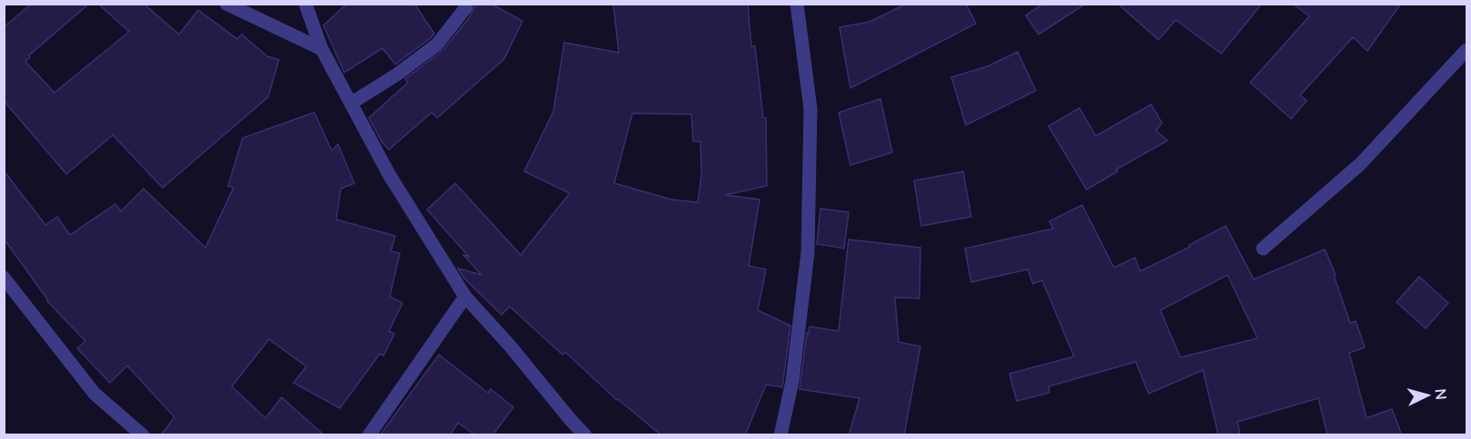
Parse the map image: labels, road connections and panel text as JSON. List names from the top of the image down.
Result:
{
  "north": "right"
}
